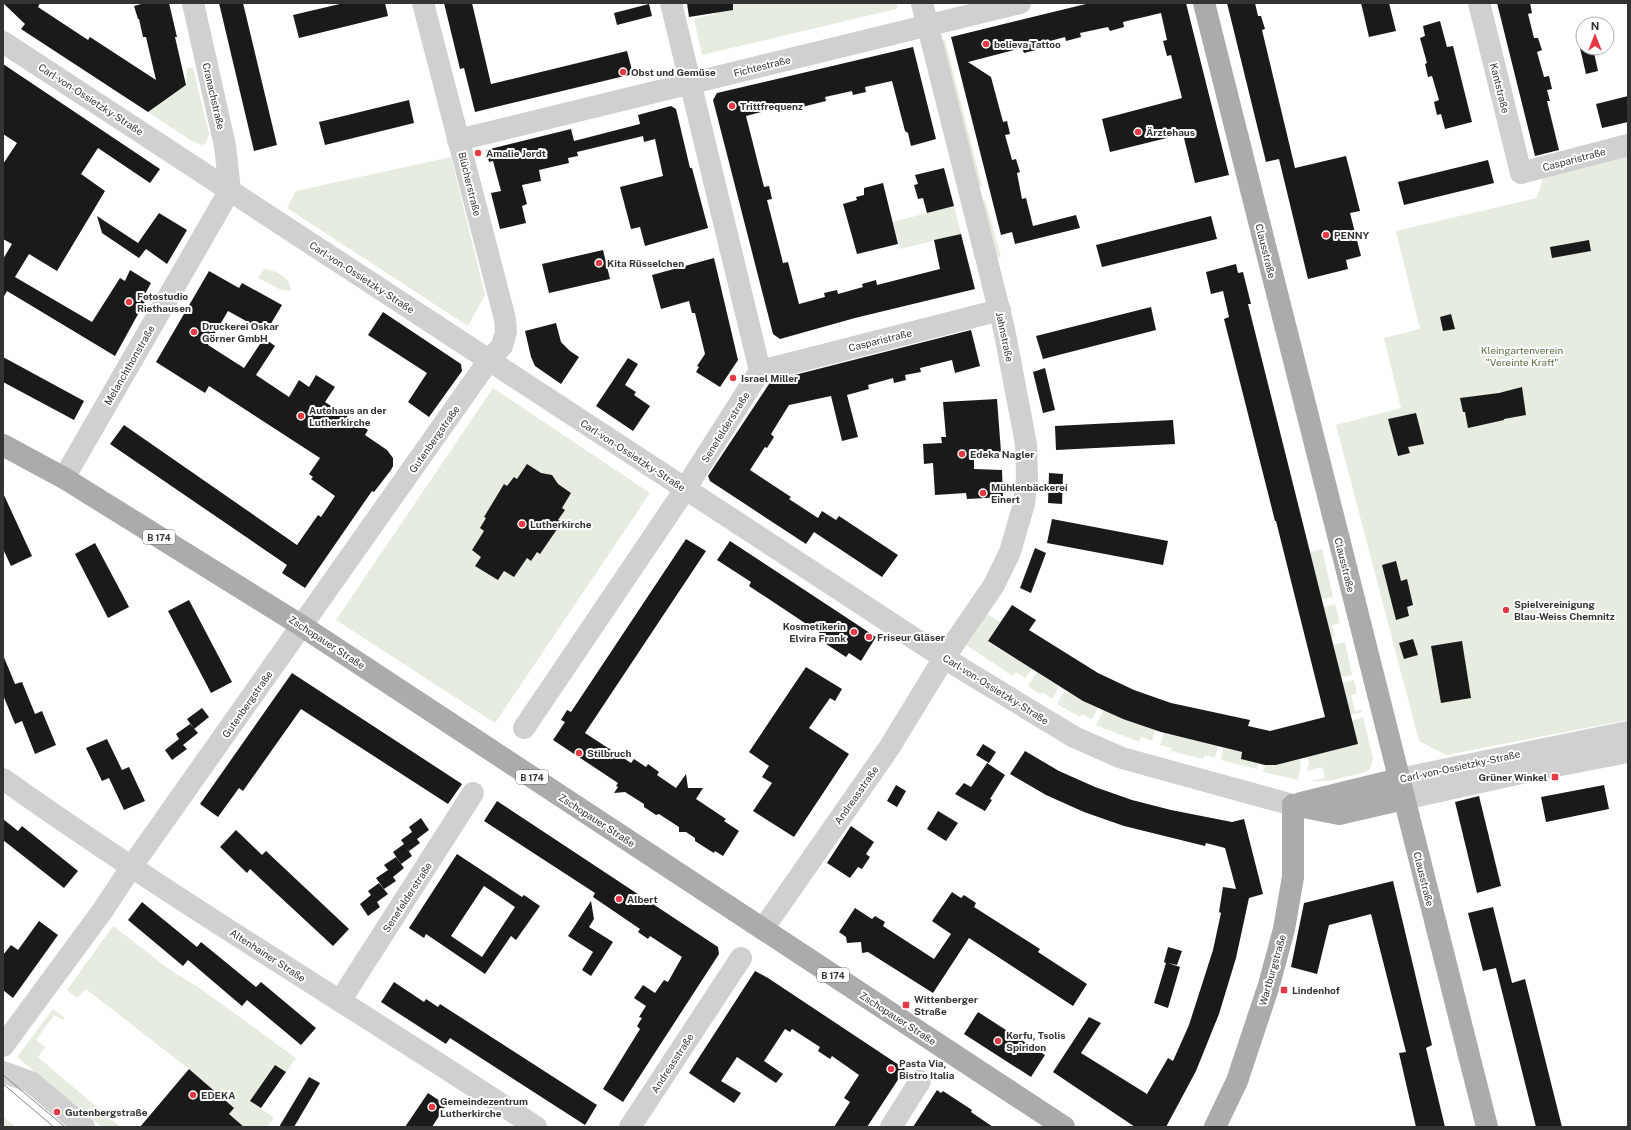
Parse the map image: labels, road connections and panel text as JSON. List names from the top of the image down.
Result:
{
  "streets": {
    "main road": [
      "Carl-von-Ossietzky-Straße",
      "Clausstraße",
      "B 174",
      "Zschopauer Straße",
      "Wartburgstraße"
    ],
    "street": [
      "Fichtestraße",
      "Kantstraße",
      "Cranachstraße",
      "Casparistraße",
      "Blücherstraße",
      "Jahnstraße",
      "Melanchthonstraße",
      "Senefelderstraße",
      "Gutenbergstraße",
      "Andreasstraße",
      "Altenhainer Straße"
    ]
  },
  "crossings": [
    ["Fichtestraße", "Blücherstraße"],
    ["Fichtestraße", "Jahnstraße"],
    ["Kantstraße", "Casparistraße"],
    ["Cranachstraße", "Carl-von-Ossietzky-Straße"],
    ["Cranachstraße", "Melanchthonstraße"],
    ["Carl-von-Ossietzky-Straße", "Blücherstraße"],
    ["Carl-von-Ossietzky-Straße", "Clausstraße"],
    ["Carl-von-Ossietzky-Straße", "Jahnstraße"],
    ["Carl-von-Ossietzky-Straße", "Melanchthonstraße"],
    ["Carl-von-Ossietzky-Straße", "Senefelderstraße"],
    ["Carl-von-Ossietzky-Straße", "Gutenbergstraße"],
    ["Carl-von-Ossietzky-Straße", "Andreasstraße"],
    ["Carl-von-Ossietzky-Straße", "Wartburgstraße"],
    ["Casparistraße", "Jahnstraße"],
    ["Casparistraße", "Senefelderstraße"],
    ["Blücherstraße", "Gutenbergstraße"],
    ["Jahnstraße", "Andreasstraße"],
    ["Melanchthonstraße", "Zschopauer Straße"],
    ["Senefelderstraße", "Altenhainer Straße"],
    ["Gutenbergstraße", "Zschopauer Straße"],
    ["Gutenbergstraße", "Altenhainer Straße"],
    ["Zschopauer Straße", "Andreasstraße"]
  ],
  "parks": ["Kleingartenverein \"Vereinte Kraft\""],
  "places": {
    "other": [
      "believa Tattoo",
      "Obst und Gemüse",
      "Trittfrequenz",
      "Ärztehaus",
      "Amalie Jordt",
      "PENNY",
      "Kita Rüsselchen",
      "Fotostudio Riethausen",
      "Druckerei Oskar Görner GmbH",
      "Israel Miller",
      "Autohaus an der Lutherkirche",
      "Edeka Nagler",
      "Mühlenbäckerei Einert",
      "Lutherkirche",
      "Spielvereinigung Blau-Weiss Chemnitz",
      "Kosmetikerin Elvira Frank",
      "Friseur Gläser",
      "Stilbruch",
      "Albert",
      "Korfu, Tsolis Spiridon",
      "Pasta Via, Bistro Italia",
      "EDEKA",
      "Gemeindezentrum Lutherkirche",
      "Gutenbergstraße"
    ],
    "transit": ["Grüner Winkel", "Lindenhof", "Wittenberger Straße"]
  },
  "north": "top"
}
